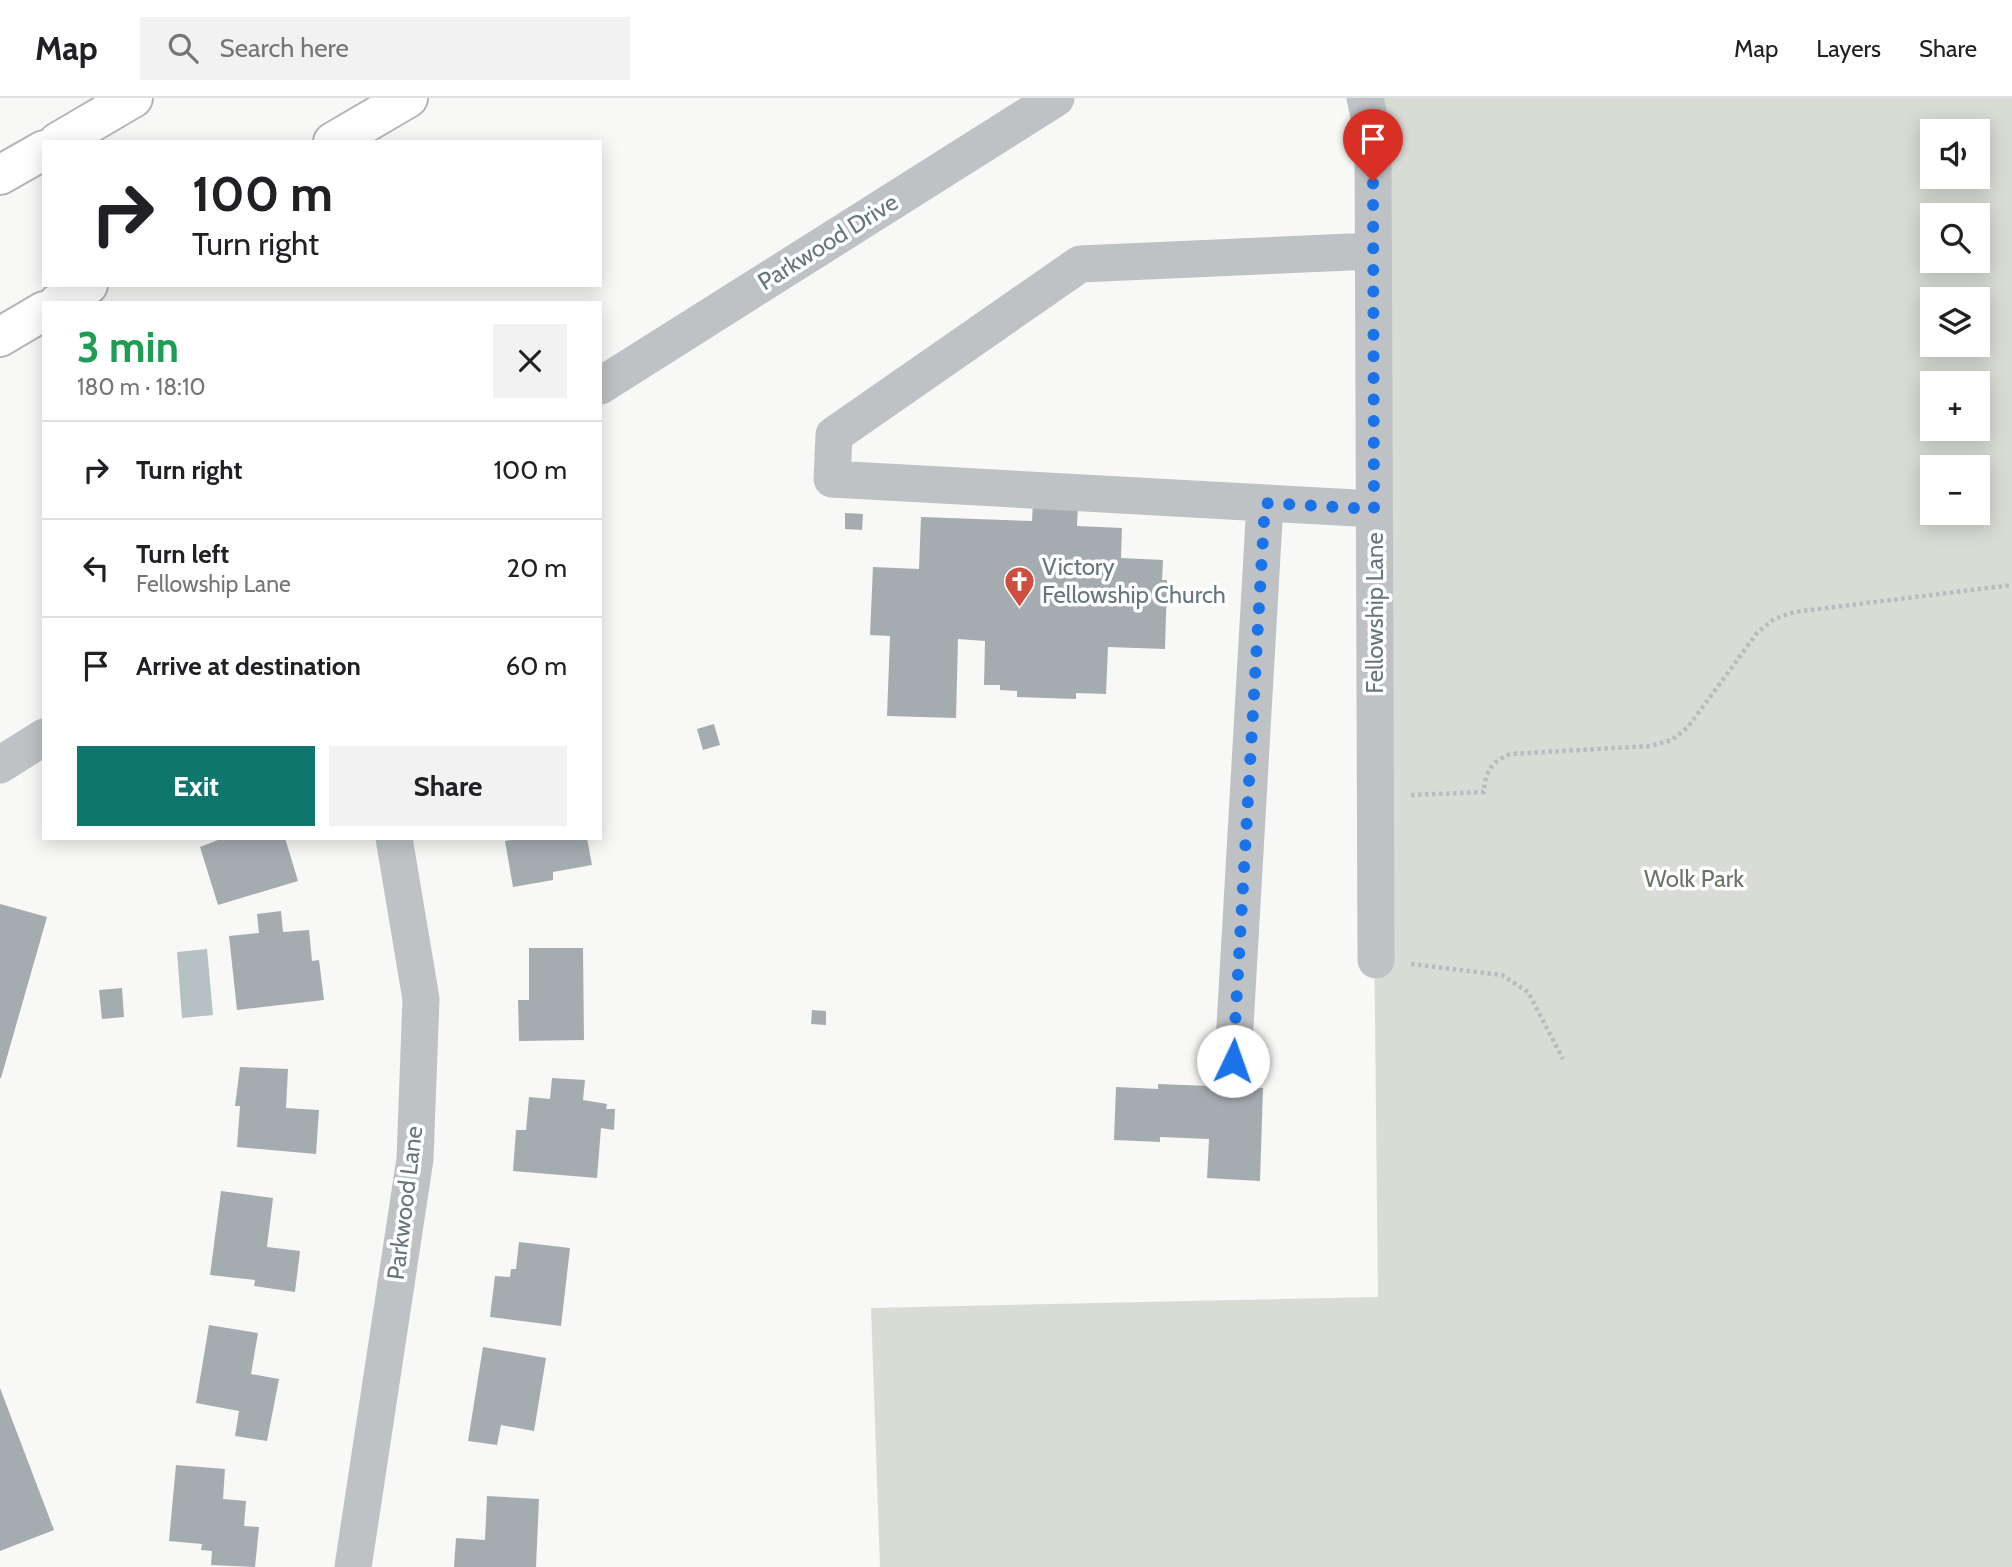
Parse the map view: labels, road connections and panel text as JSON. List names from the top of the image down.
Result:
{
  "streets": {
    "street": ["Parkwood Drive", "Fellowship Lane", "Parkwood Lane"]
  },
  "parks": ["Wolk Park"],
  "places": {
    "church": ["Victory Fellowship Church"]
  },
  "page": {
    "header": "Map",
    "search": "Search here",
    "nav": ["Map", "Layers", "Share"],
    "map_buttons": ["+", "−"],
    "turn": ["100 m", "Turn right"],
    "heading": ["3 min", "180 m · 18:10"],
    "list": [
      {
        "name": "Turn right",
        "value": "100 m"
      },
      {
        "name": "Turn left",
        "note": "Fellowship Lane",
        "value": "20 m"
      },
      {
        "name": "Arrive at destination",
        "value": "60 m"
      }
    ],
    "buttons": ["Exit", "Share"]
  }
}
